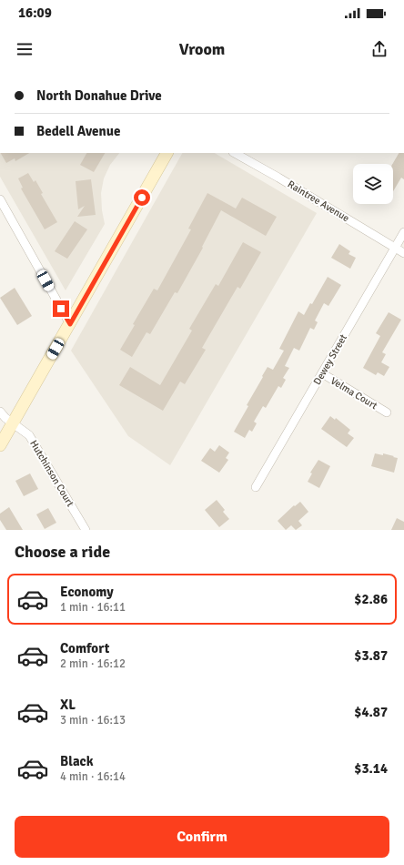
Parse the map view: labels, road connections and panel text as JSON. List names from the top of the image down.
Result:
{
  "streets": {
    "street": [
      "Raintree Avenue",
      "Dewey Street",
      "Velma Court",
      "Hutchinson Court"
    ]
  },
  "crossings": [
    ["Raintree Avenue", "Dewey Street"],
    ["Dewey Street", "Velma Court"]
  ],
  "page": {
    "status": "16:09",
    "header": "Vroom",
    "banner": ["North Donahue Drive", "Bedell Avenue"],
    "heading": "Choose a ride",
    "list": [
      {
        "name": "Economy",
        "note": "1 min · 16:11",
        "value": "$2.86"
      },
      {
        "name": "Comfort",
        "note": "2 min · 16:12",
        "value": "$3.87"
      },
      {
        "name": "XL",
        "note": "3 min · 16:13",
        "value": "$4.87"
      },
      {
        "name": "Black",
        "note": "4 min · 16:14",
        "value": "$3.14"
      }
    ],
    "buttons": "Confirm"
  }
}
